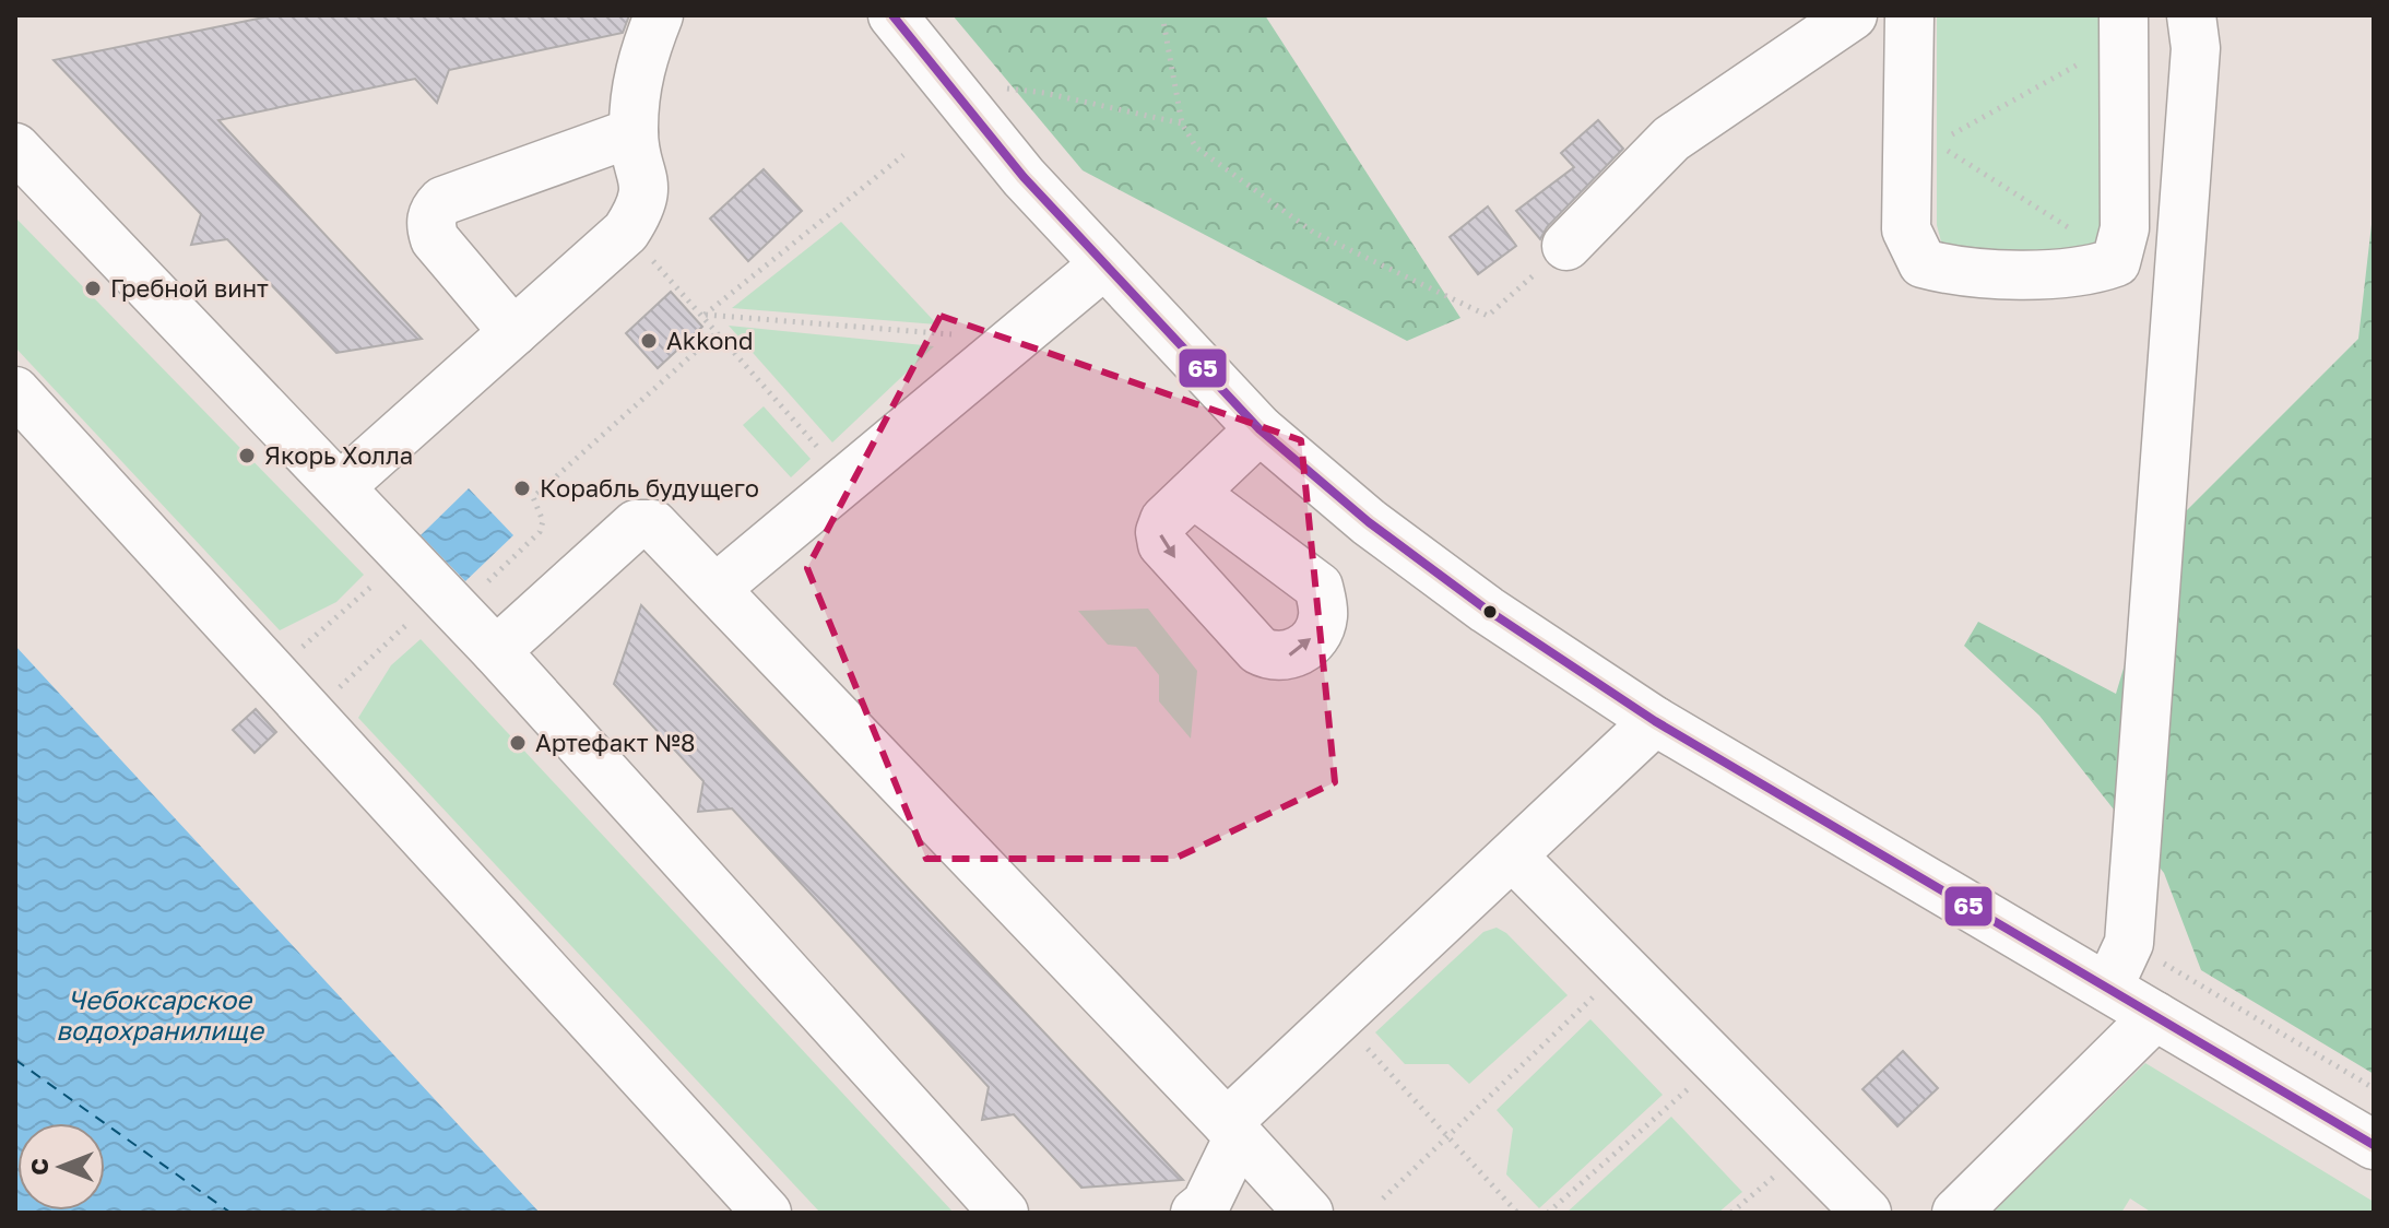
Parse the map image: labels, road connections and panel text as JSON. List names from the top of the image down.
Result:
{
  "water": ["Чебоксарское водохранилище"],
  "places": [
    "Гребной винт",
    "Akkond",
    "Якорь Холла",
    "Корабль будущего",
    "Артефакт №8"
  ],
  "lines": ["transit line 65"],
  "north": "left"
}
